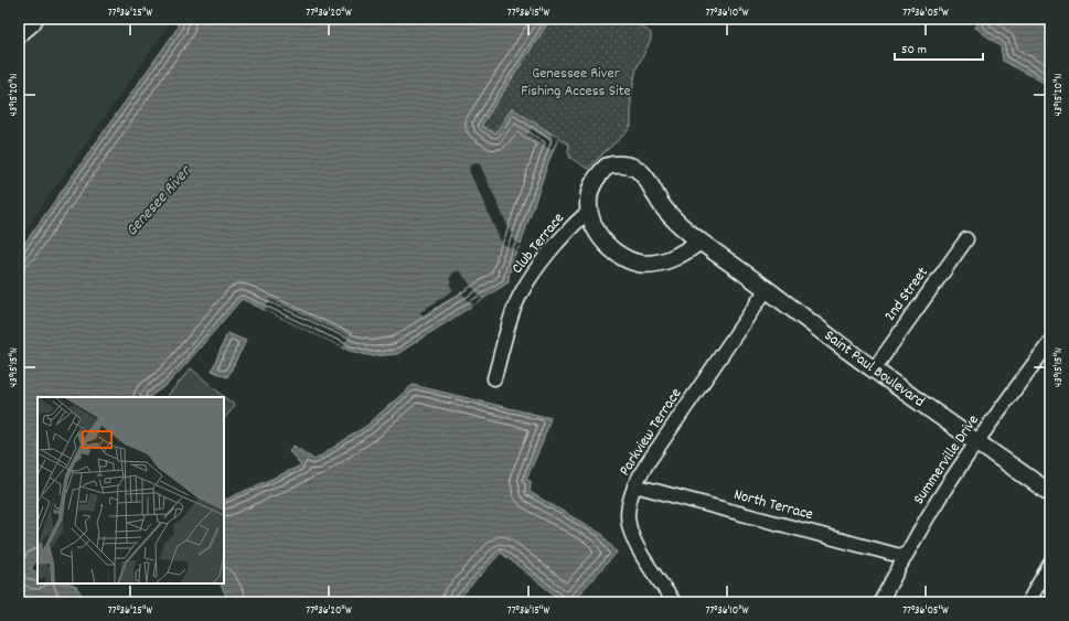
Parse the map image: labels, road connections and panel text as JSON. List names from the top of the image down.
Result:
{
  "streets": {
    "street": [
      "Club Terrace",
      "2nd Street",
      "Saint Paul Boulevard",
      "Parkview Terrace",
      "Summerville Drive",
      "North Terrace"
    ]
  },
  "crossings": [
    ["Club Terrace", "Saint Paul Boulevard"],
    ["2nd Street", "Saint Paul Boulevard"],
    ["Saint Paul Boulevard", "Parkview Terrace"],
    ["Saint Paul Boulevard", "Summerville Drive"],
    ["Parkview Terrace", "North Terrace"],
    ["Summerville Drive", "North Terrace"]
  ],
  "water": ["Genesee River"],
  "parks": ["Genessee River Fishing Access Site"],
  "scale_bar": "50 m",
  "coordinates": [
    "77°36'25\"W",
    "77°36'20\"W",
    "77°36'15\"W",
    "77°36'10\"W",
    "77°36'05\"W",
    "43°15'20\"N",
    "43°15'15\"N"
  ]
}
